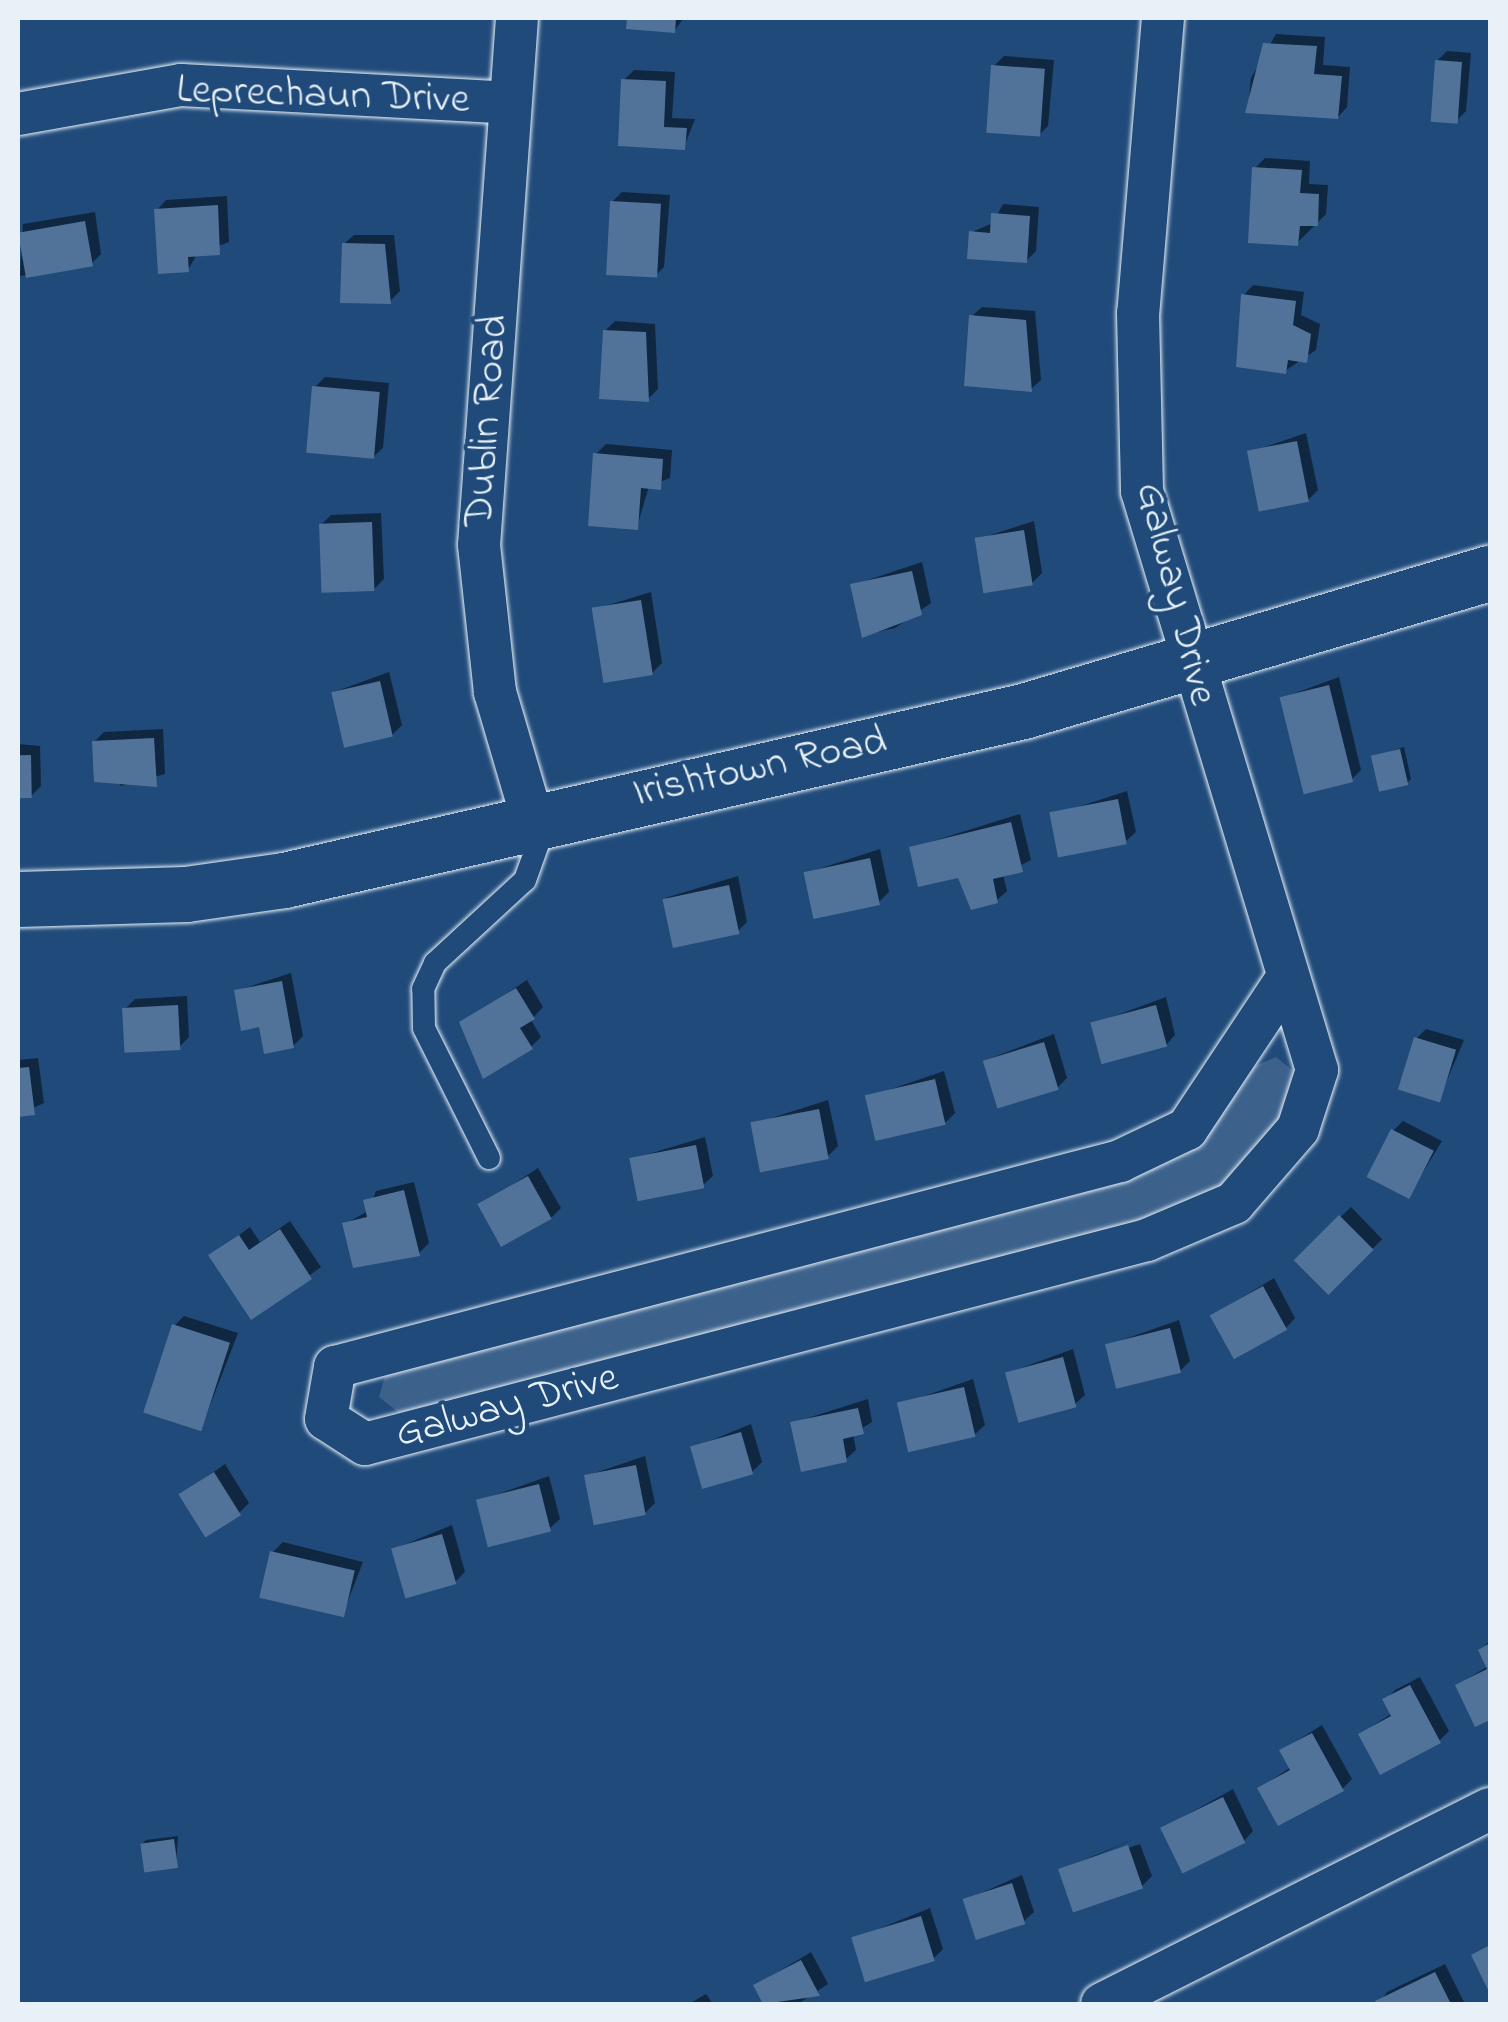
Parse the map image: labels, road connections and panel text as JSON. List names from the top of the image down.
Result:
{
  "streets": {
    "street": [
      "Leprechaun Drive",
      "Dublin Road",
      "Galway Drive",
      "Irishtown Road"
    ]
  },
  "crossings": [
    ["Leprechaun Drive", "Dublin Road"],
    ["Dublin Road", "Irishtown Road"],
    ["Galway Drive", "Irishtown Road"]
  ]
}
